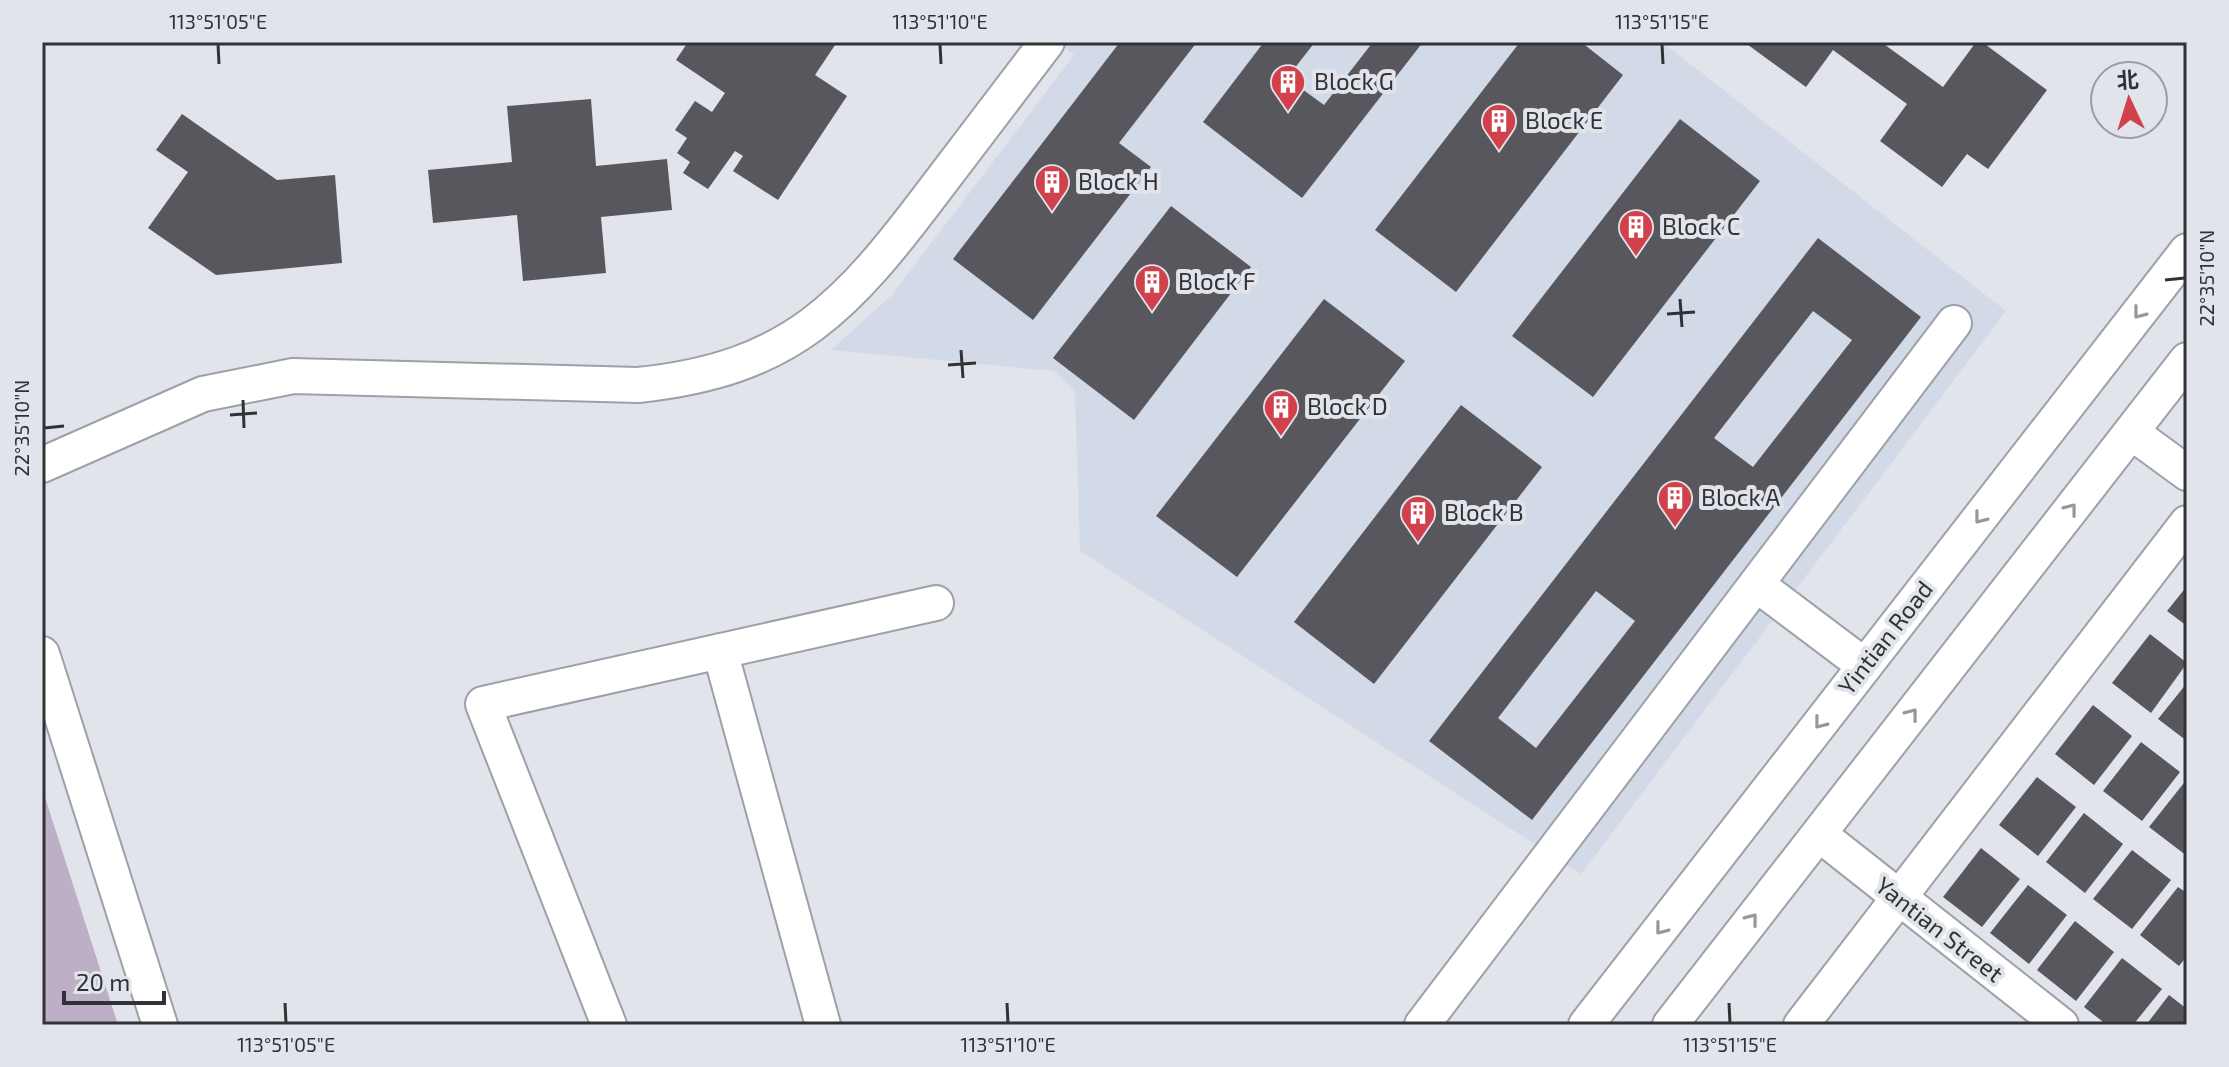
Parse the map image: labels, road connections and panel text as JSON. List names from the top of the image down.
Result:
{
  "streets": {
    "street": ["Yintian Road", "Yantian Street"]
  },
  "places": {
    "building": [
      "Block G",
      "Block E",
      "Block H",
      "Block C",
      "Block F",
      "Block D",
      "Block A",
      "Block B"
    ]
  },
  "scale_bar": "20 m",
  "north": "top",
  "coordinates": [
    "113°51'05\"E",
    "113°51'10\"E",
    "113°51'15\"E",
    "22°35'10\"N"
  ]
}
